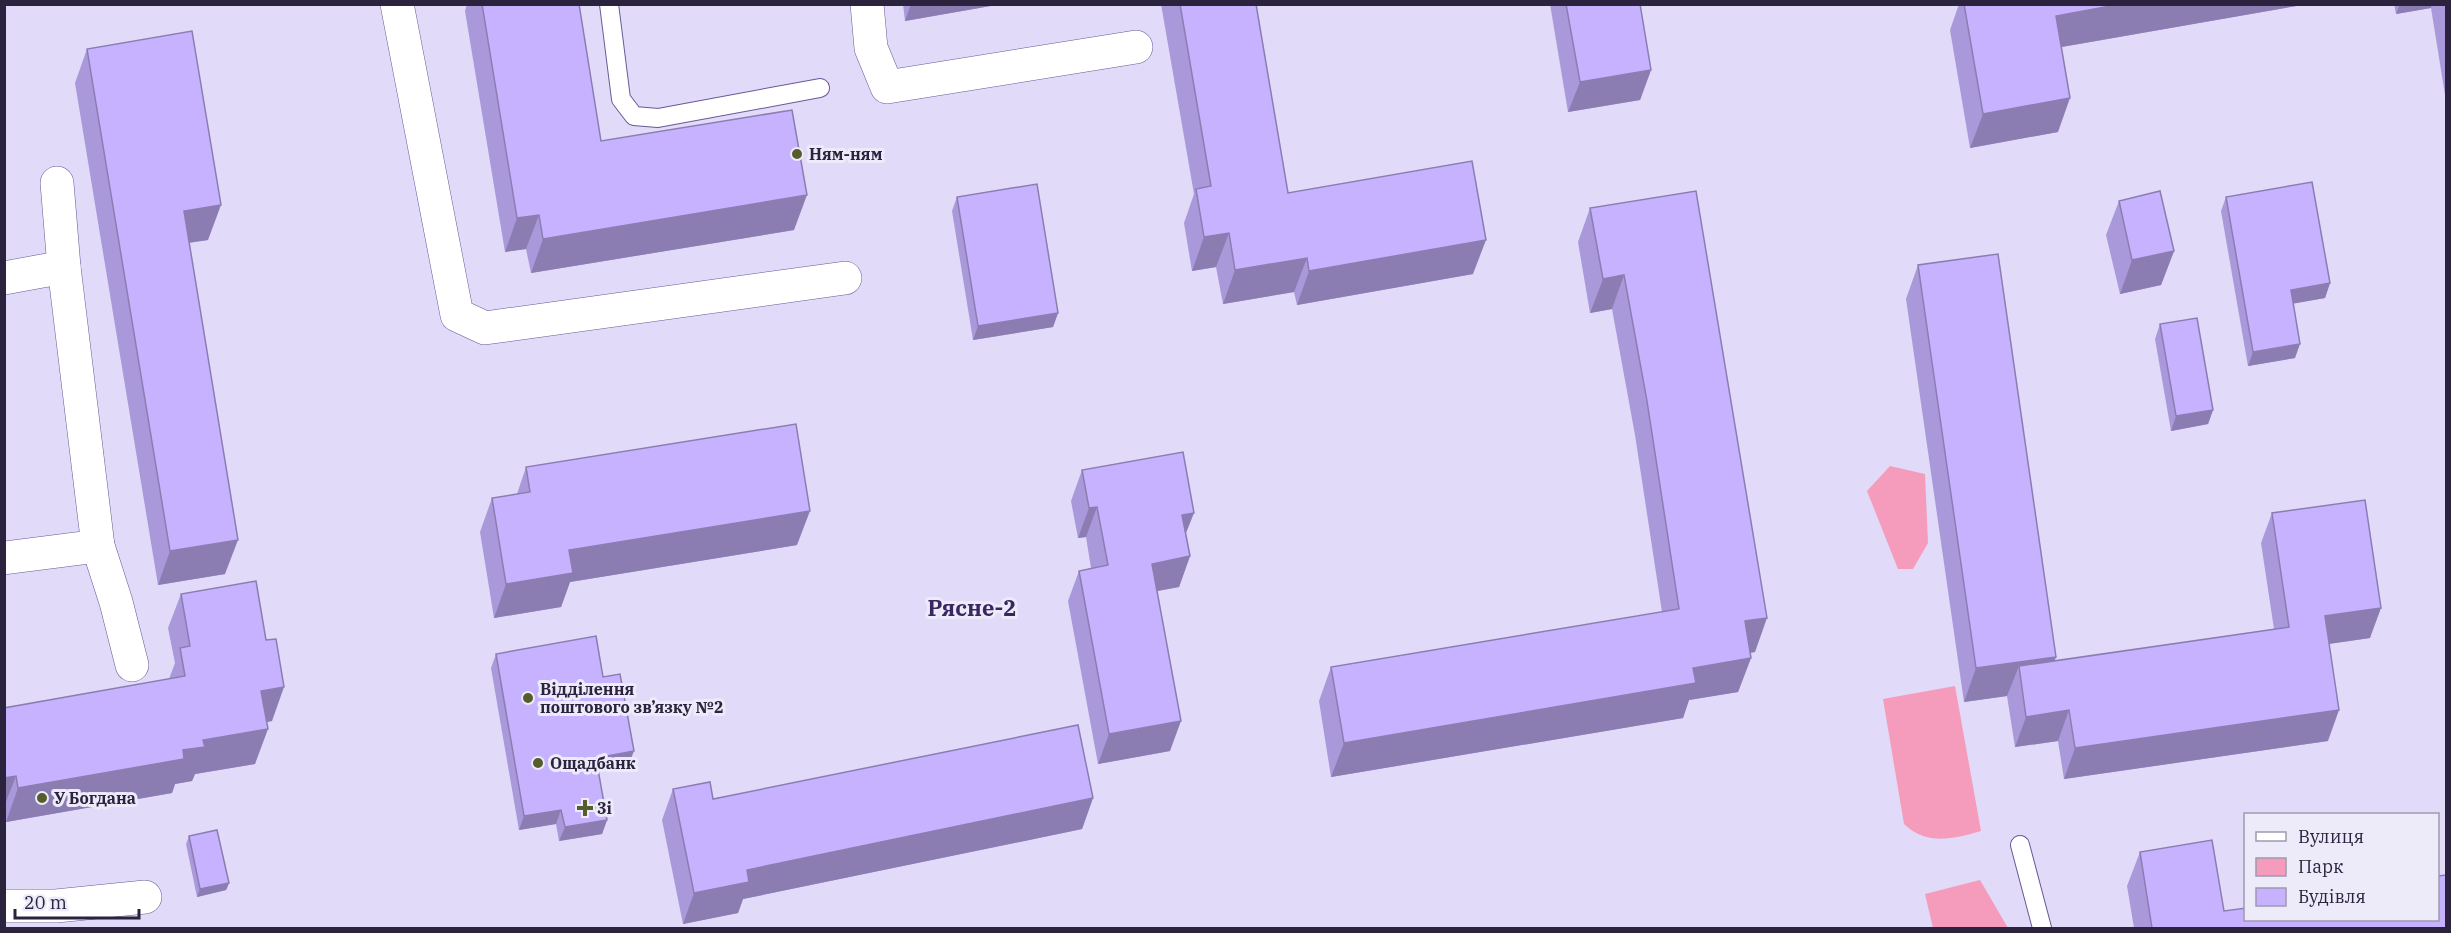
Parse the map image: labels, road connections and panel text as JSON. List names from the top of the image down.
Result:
{
  "districts": ["Рясне-2"],
  "places": {
    "other": [
      "Ням-ням",
      "Відділення поштового зв’язку №2",
      "Ощадбанк",
      "У Богдана"
    ],
    "health": ["3і"]
  },
  "legend": ["Вулиця", "Парк", "Будівля"],
  "scale_bar": "20 m"
}
